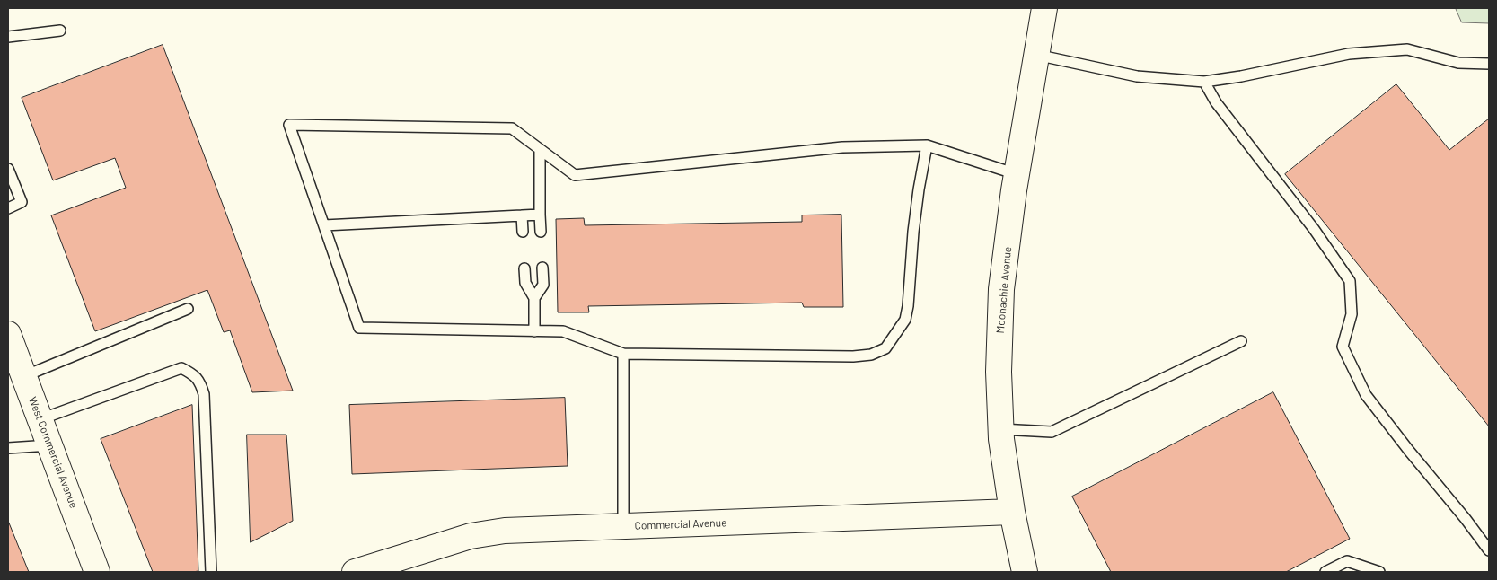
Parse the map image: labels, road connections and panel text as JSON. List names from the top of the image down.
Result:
{
  "streets": {
    "street": ["Moonachie Avenue", "West Commercial Avenue", "Commercial Avenue"]
  },
  "crossings": [
    ["Moonachie Avenue", "Commercial Avenue"]
  ]
}
